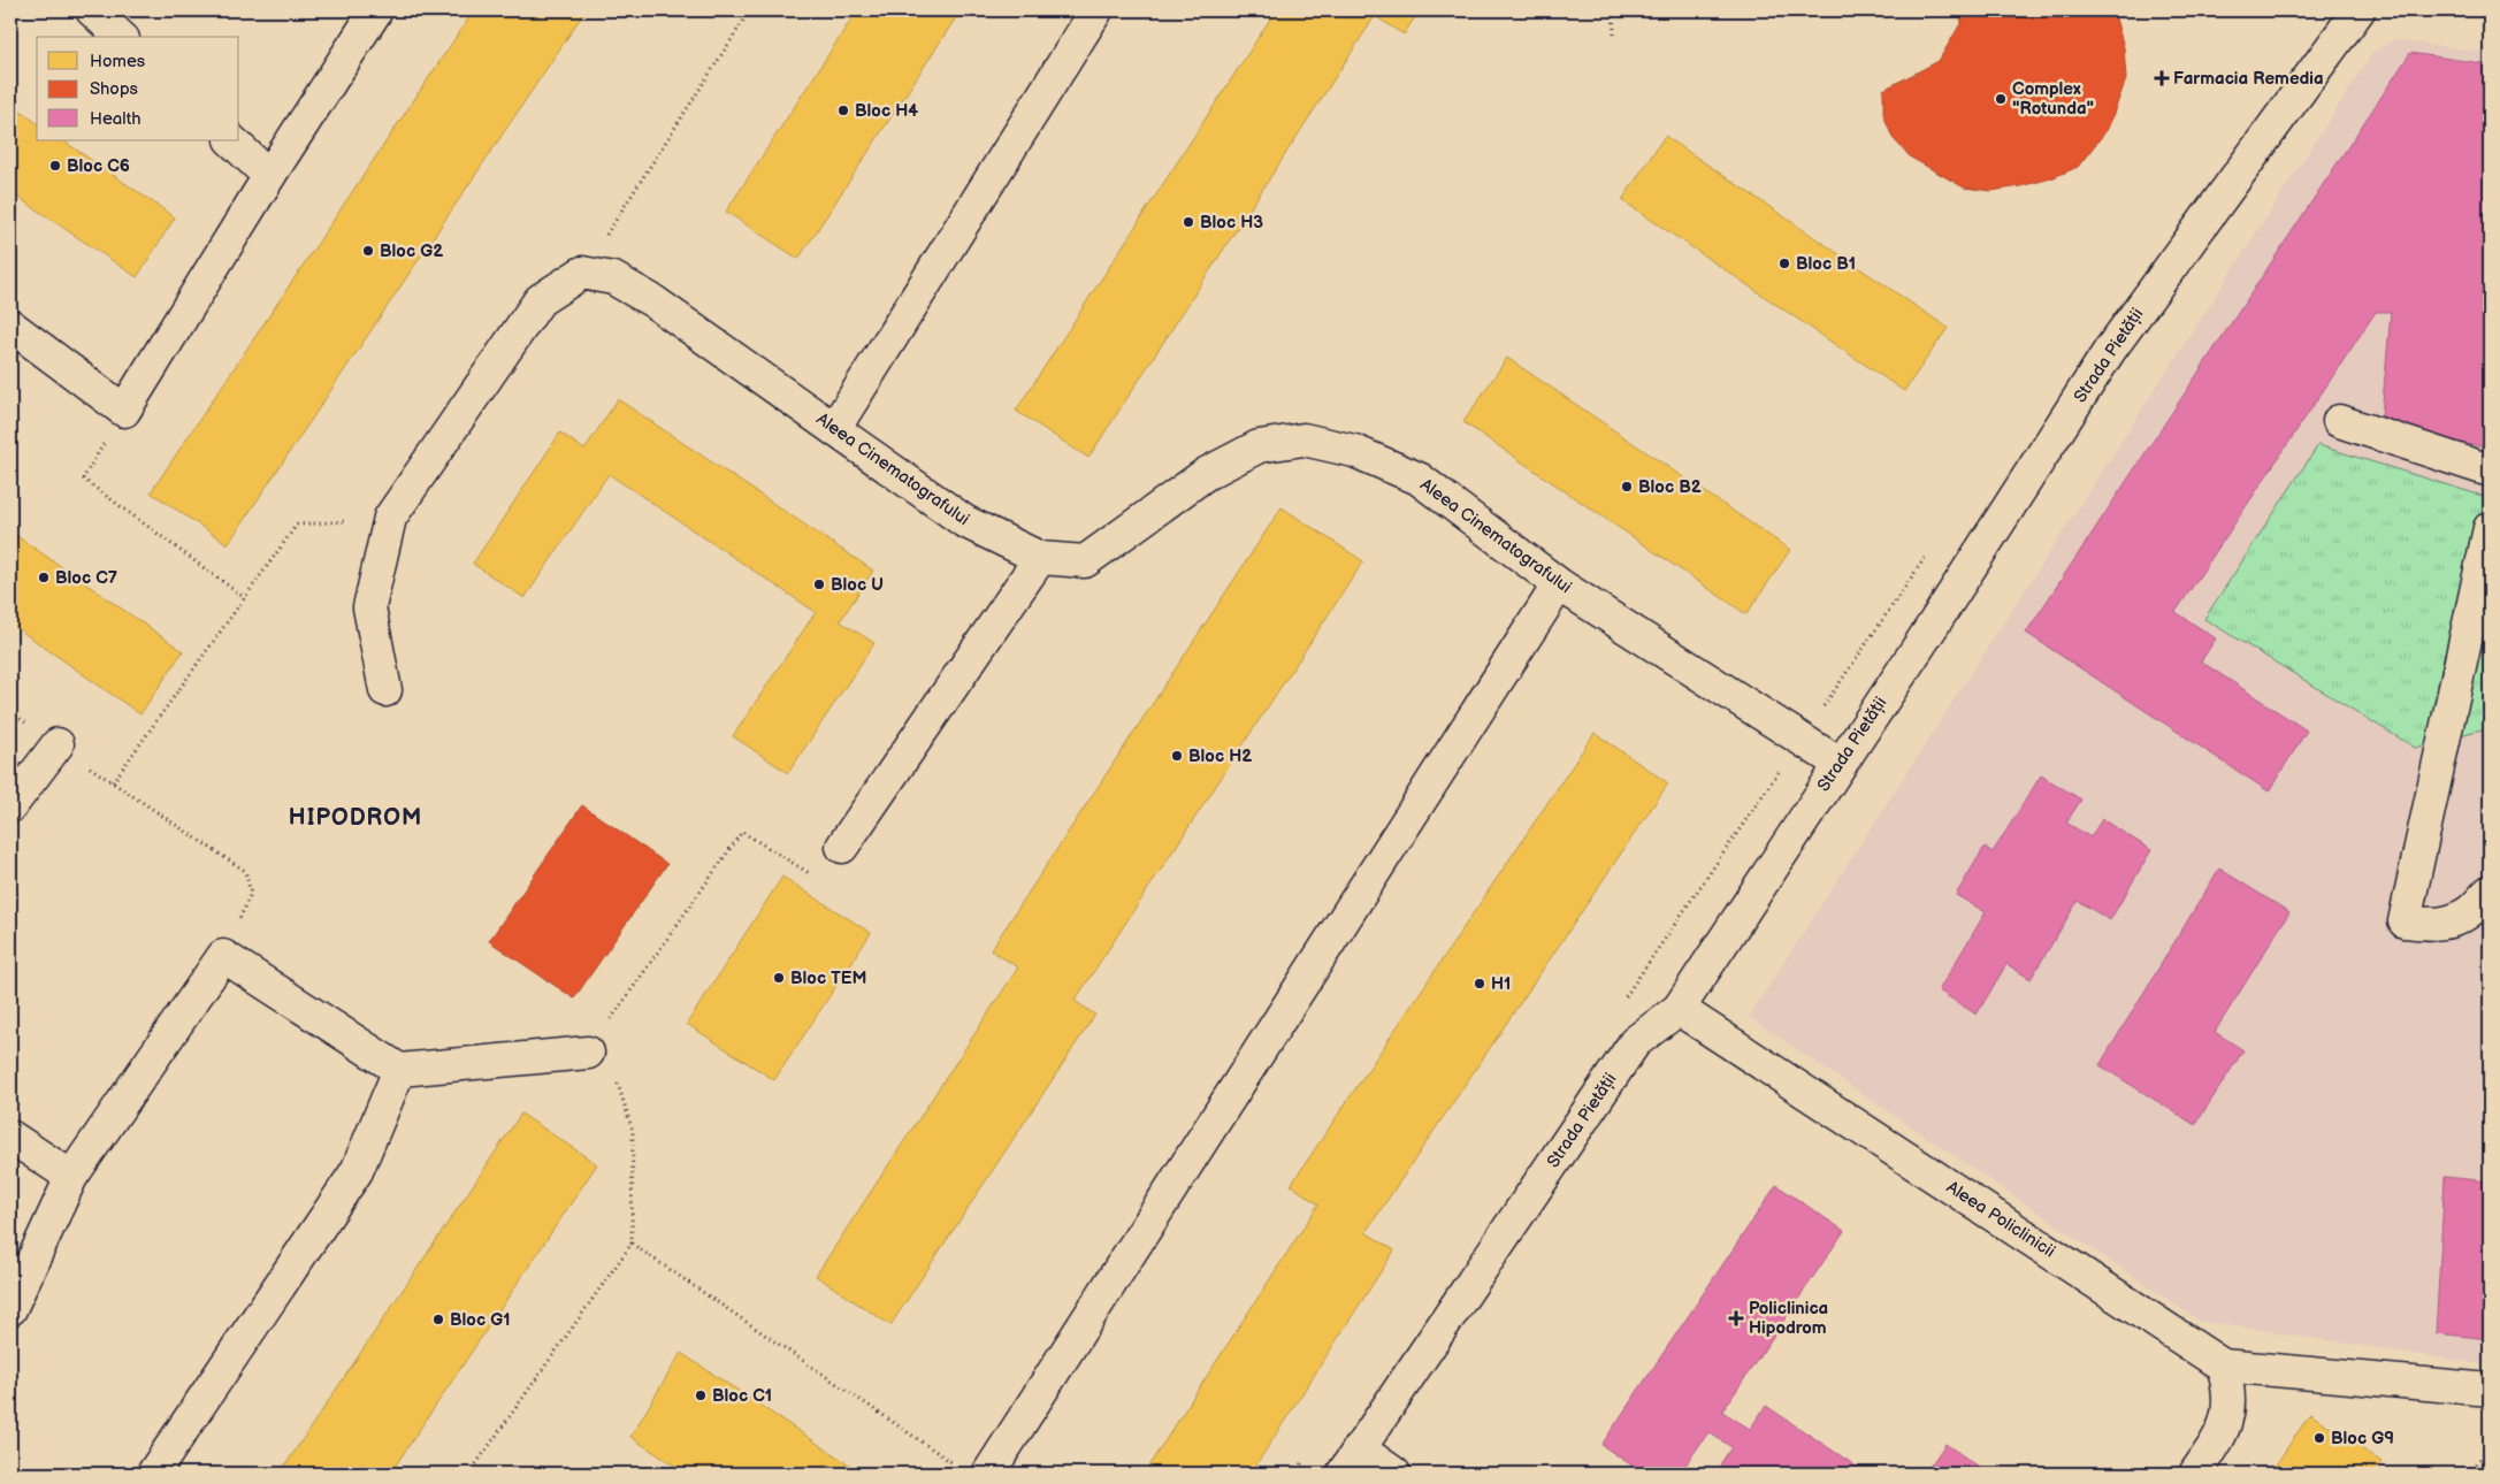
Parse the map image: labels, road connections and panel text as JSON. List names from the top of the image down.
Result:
{
  "streets": {
    "street": ["Strada Pietății", "Aleea Cinematografului", "Aleea Policlinicii"]
  },
  "crossings": [
    ["Strada Pietății", "Aleea Cinematografului"],
    ["Strada Pietății", "Aleea Policlinicii"]
  ],
  "districts": ["HIPODROM"],
  "places": {
    "health": ["Farmacia Remedia", "Policlinica Hipodrom"],
    "other": [
      "Complex \"Rotunda\"",
      "Bloc H4",
      "Bloc C6",
      "Bloc H3",
      "Bloc G2",
      "Bloc B1",
      "Bloc B2",
      "Bloc C7",
      "Bloc U",
      "Bloc H2",
      "Bloc TEM",
      "H1",
      "Bloc G1",
      "Bloc C1",
      "Bloc G9"
    ]
  },
  "legend": ["Homes", "Shops", "Health"]
}
